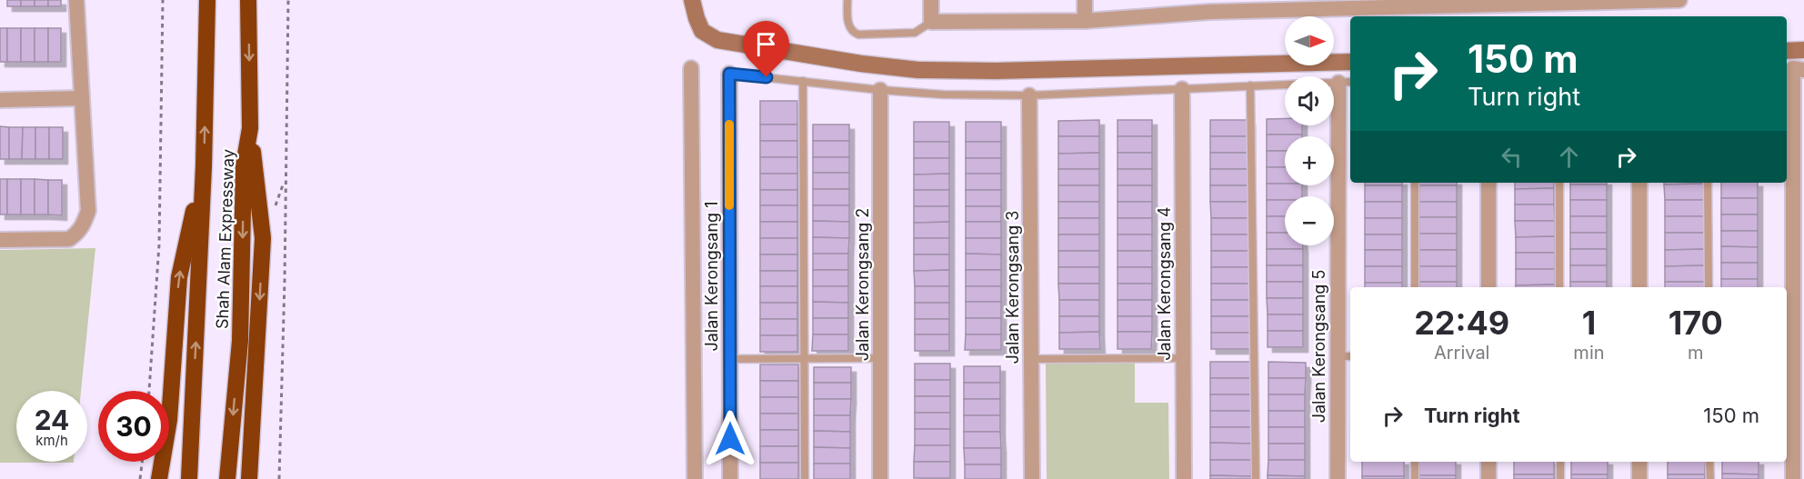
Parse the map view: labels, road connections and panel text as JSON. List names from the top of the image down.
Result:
{
  "streets": {
    "highway": ["Shah Alam Expressway"],
    "street": [
      "Jalan Kerongsang 1",
      "Jalan Kerongsang 4",
      "Jalan Kerongsang 2",
      "Jalan Kerongsang 3",
      "Jalan Kerongsang 5"
    ]
  },
  "north": "right",
  "page": {
    "map_buttons": ["+", "−"],
    "turn": ["150 m", "Turn right"],
    "eta": [
      "22:49",
      "Arrival",
      "1",
      "min",
      "170",
      "m"
    ],
    "list": [
      {
        "name": "Turn right",
        "value": "150 m"
      }
    ],
    "speed": "24 km/h",
    "limit": "30"
  }
}
